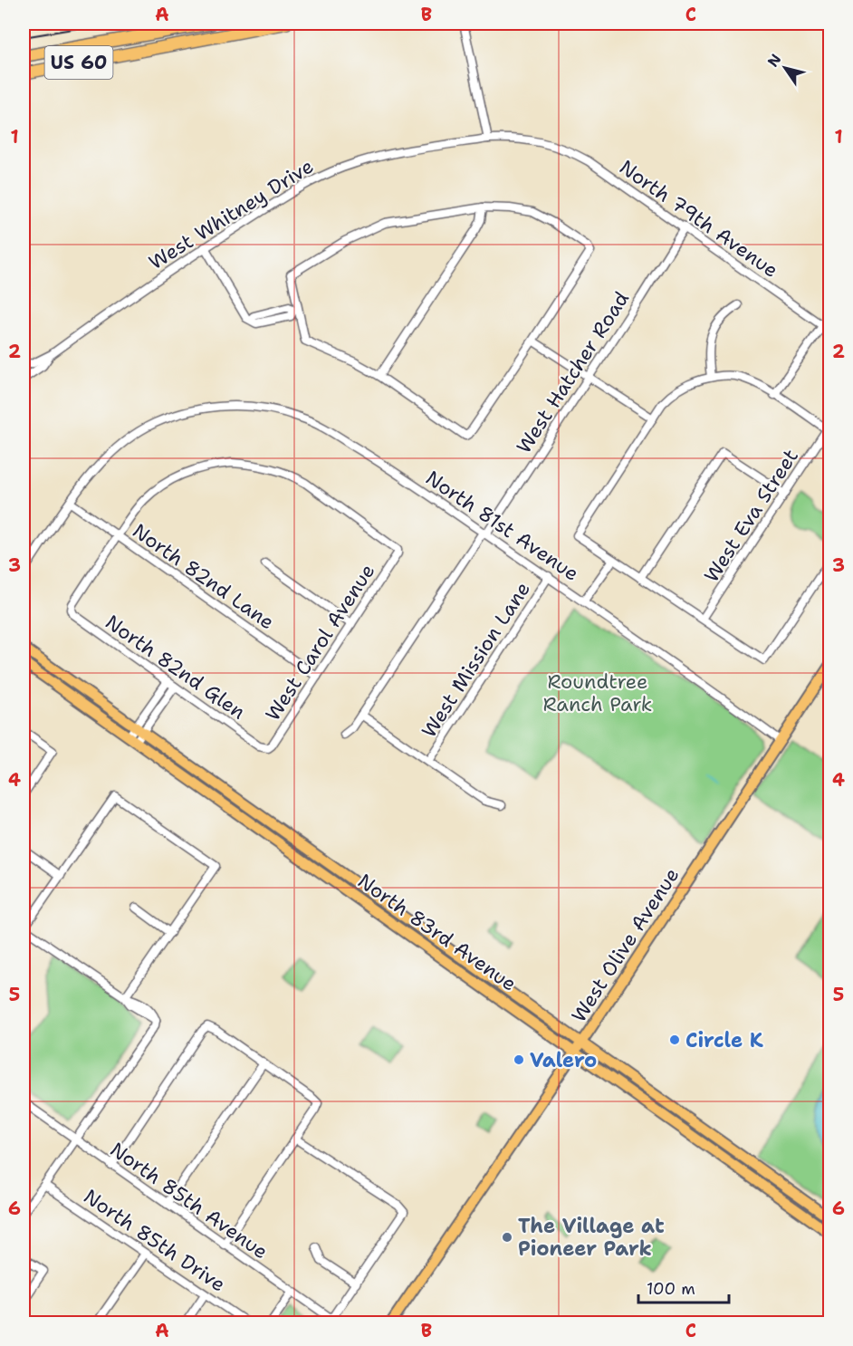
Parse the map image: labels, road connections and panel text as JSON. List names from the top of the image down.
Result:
{
  "streets": {
    "highway": ["US 60"],
    "main road": ["North 83rd Avenue", "West Olive Avenue"],
    "street": [
      "West Whitney Drive",
      "North 79th Avenue",
      "West Hatcher Road",
      "West Eva Street",
      "North 81st Avenue",
      "North 82nd Lane",
      "West Carol Avenue",
      "West Mission Lane",
      "North 82nd Glen",
      "North 85th Avenue",
      "North 85th Drive"
    ]
  },
  "crossings": [
    ["West Whitney Drive", "North 79th Avenue"],
    ["North 79th Avenue", "West Hatcher Road"],
    ["West Hatcher Road", "North 81st Avenue"],
    ["North 81st Avenue", "North 82nd Lane"],
    ["North 81st Avenue", "West Mission Lane"],
    ["North 81st Avenue", "West Olive Avenue"],
    ["North 82nd Lane", "West Carol Avenue"],
    ["North 82nd Lane", "North 82nd Glen"],
    ["West Carol Avenue", "North 82nd Glen"],
    ["North 83rd Avenue", "West Olive Avenue"]
  ],
  "parks": ["Roundtree Ranch Park"],
  "places": ["Circle K", "Valero", "The Village at Pioneer Park"],
  "scale_bar": "100 m",
  "north": "top left",
  "grid": {
    "columns": ["A", "B", "C"],
    "rows": [
      "1",
      "2",
      "3",
      "4",
      "5",
      "6"
    ]
  }
}
